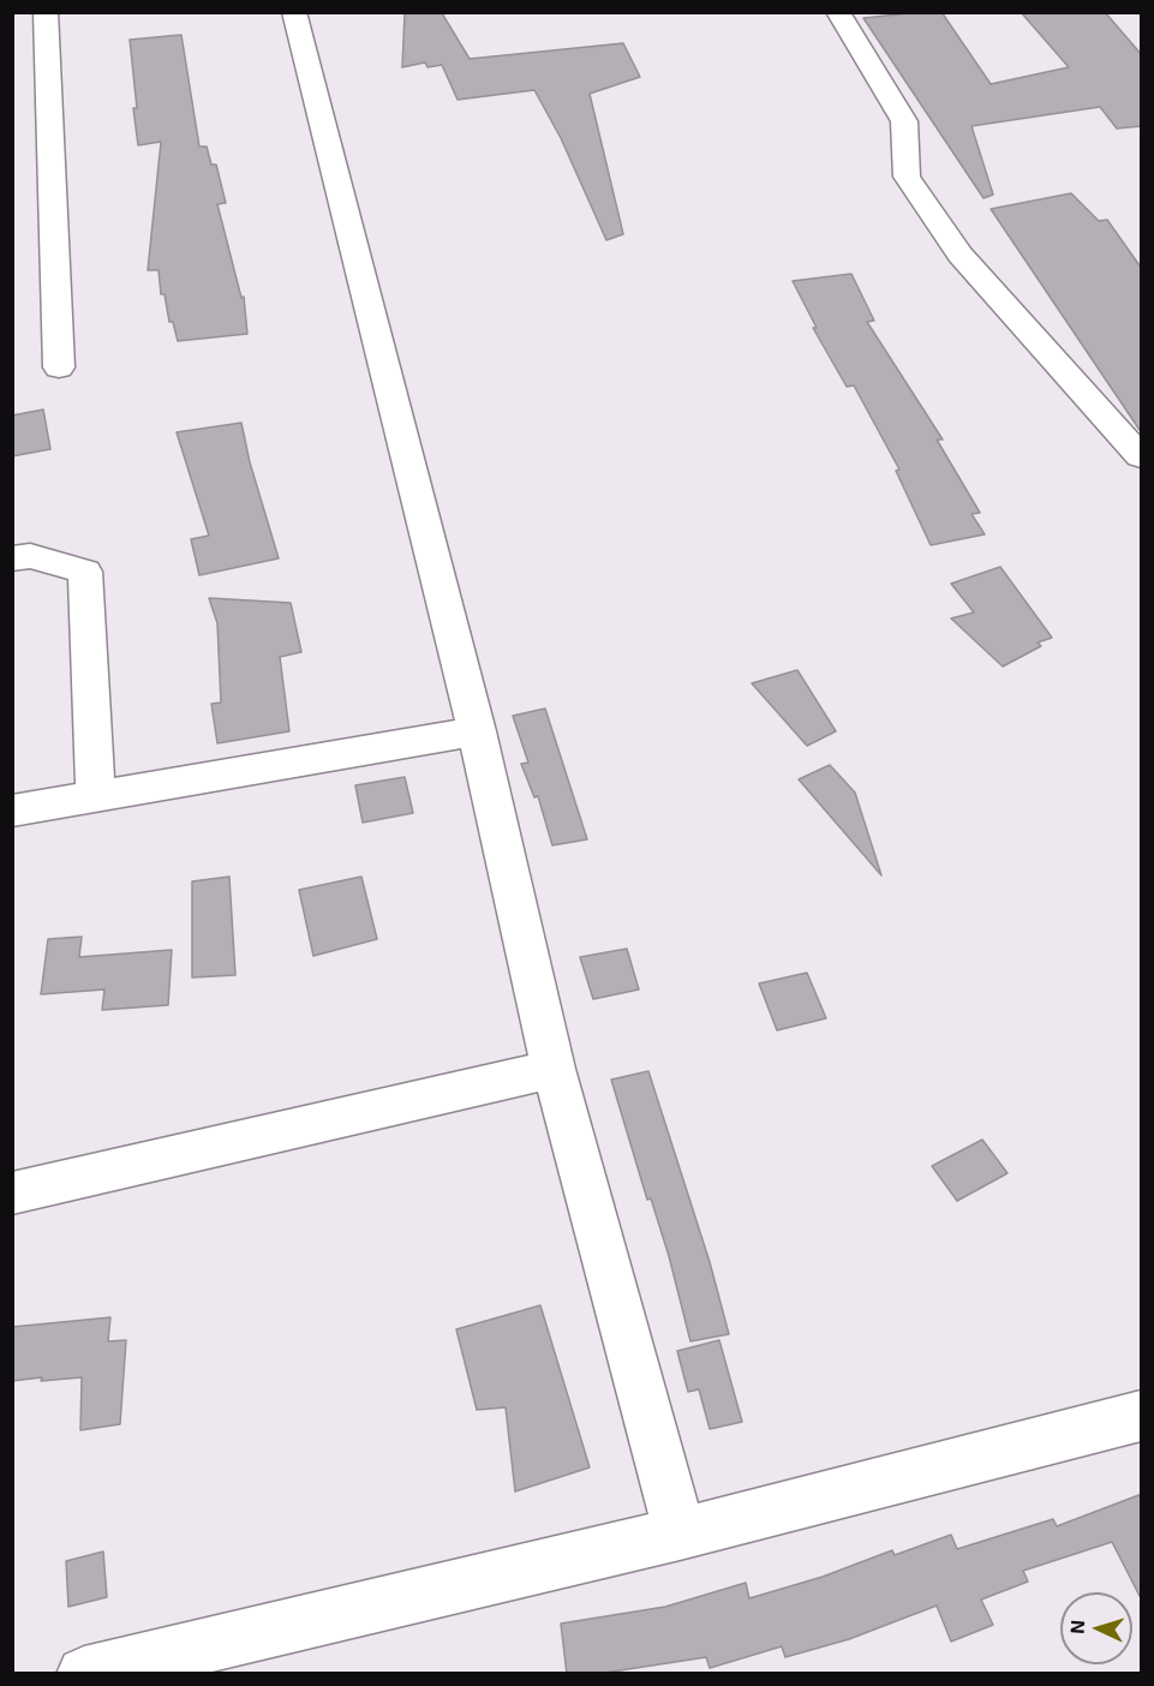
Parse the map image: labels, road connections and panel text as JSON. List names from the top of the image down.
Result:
{
  "north": "left"
}
